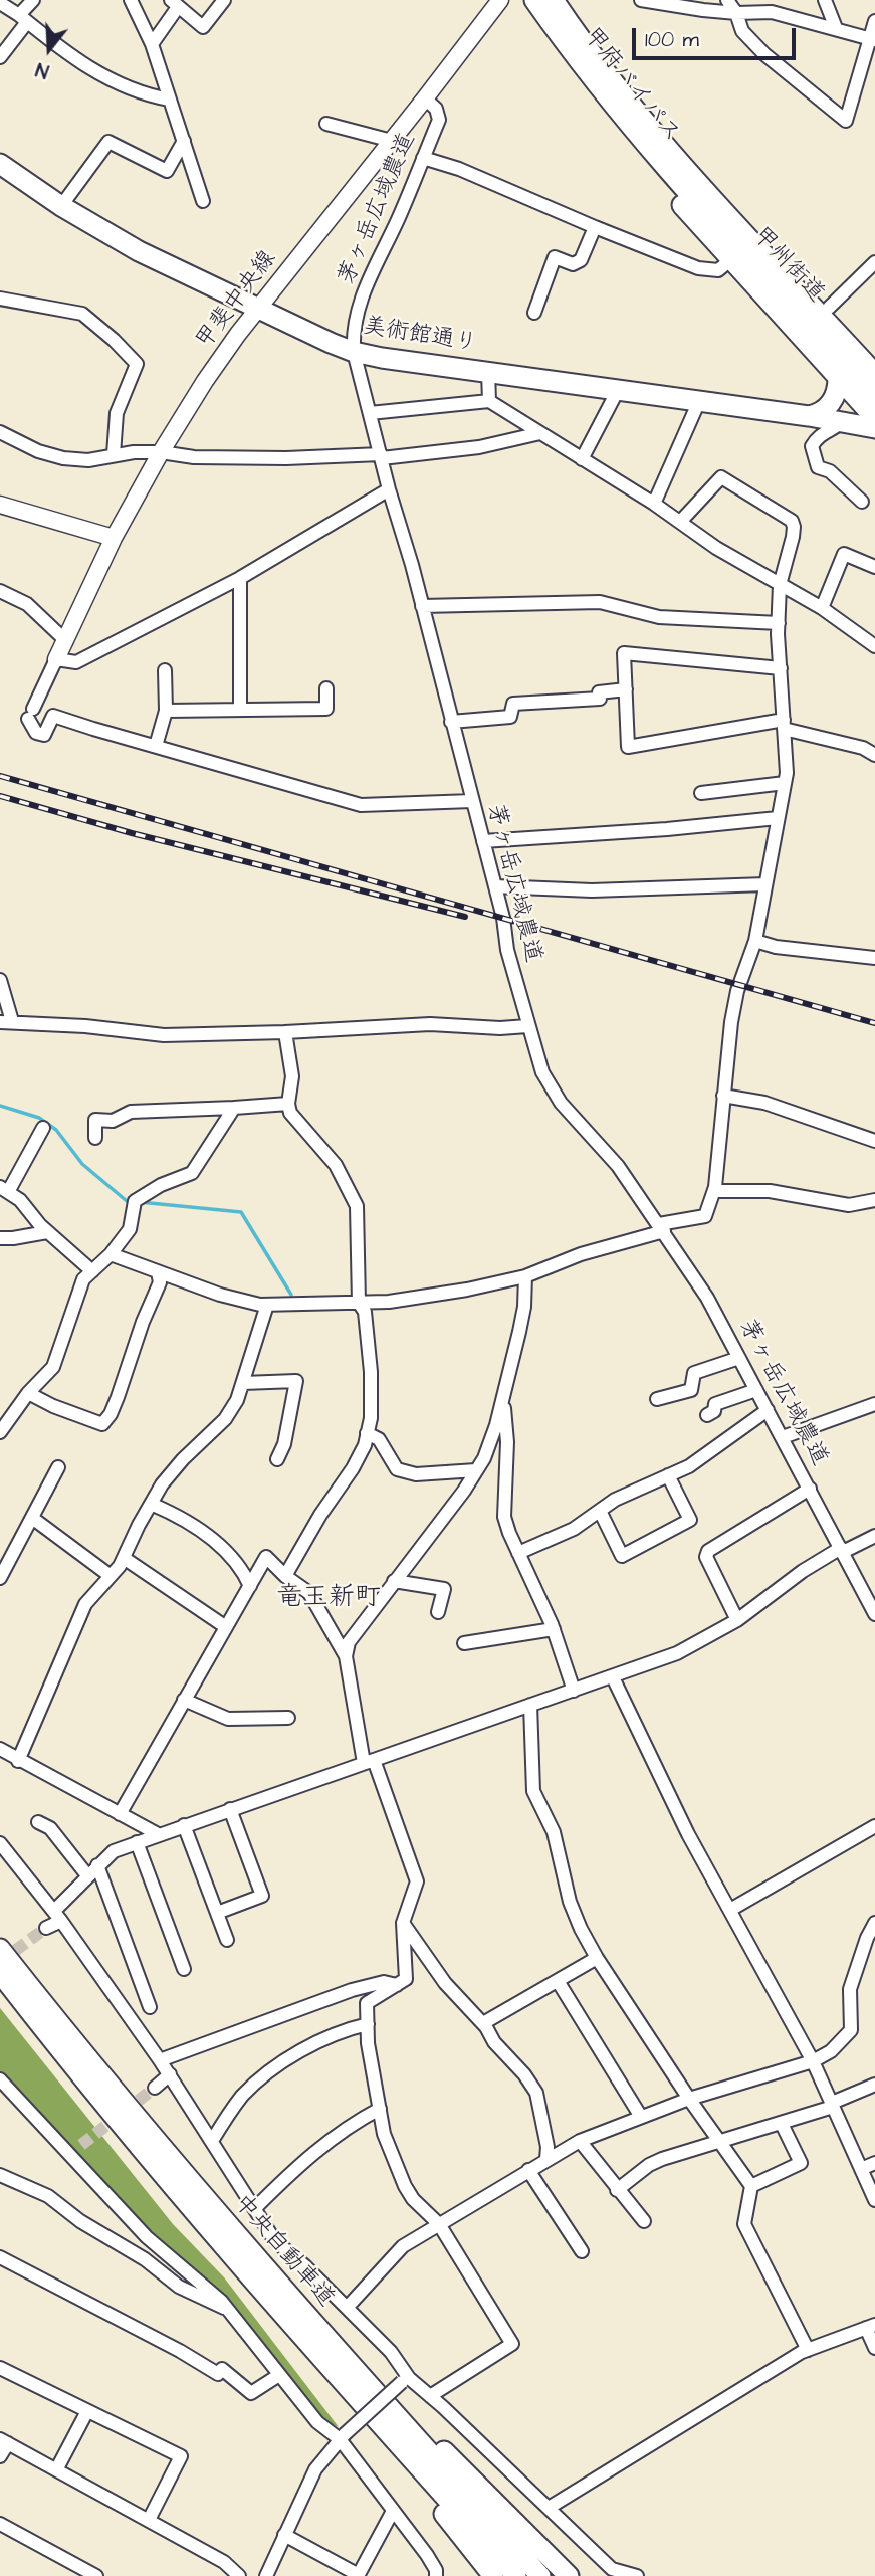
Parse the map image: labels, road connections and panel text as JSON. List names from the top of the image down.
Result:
{
  "streets": {
    "highway": [
      "甲府バイパス",
      "甲州街道",
      "美術館通り",
      "中央自動車道"
    ],
    "main road": ["甲斐中央線"],
    "street": ["茅ヶ岳広域農道"]
  },
  "crossings": [
    ["甲府バイパス", "甲州街道"],
    ["茅ヶ岳広域農道", "甲斐中央線"],
    ["茅ヶ岳広域農道", "美術館通り"],
    ["甲斐中央線", "美術館通り"]
  ],
  "districts": ["竜王新町"],
  "scale_bar": "100 m",
  "north": "bottom"
}
